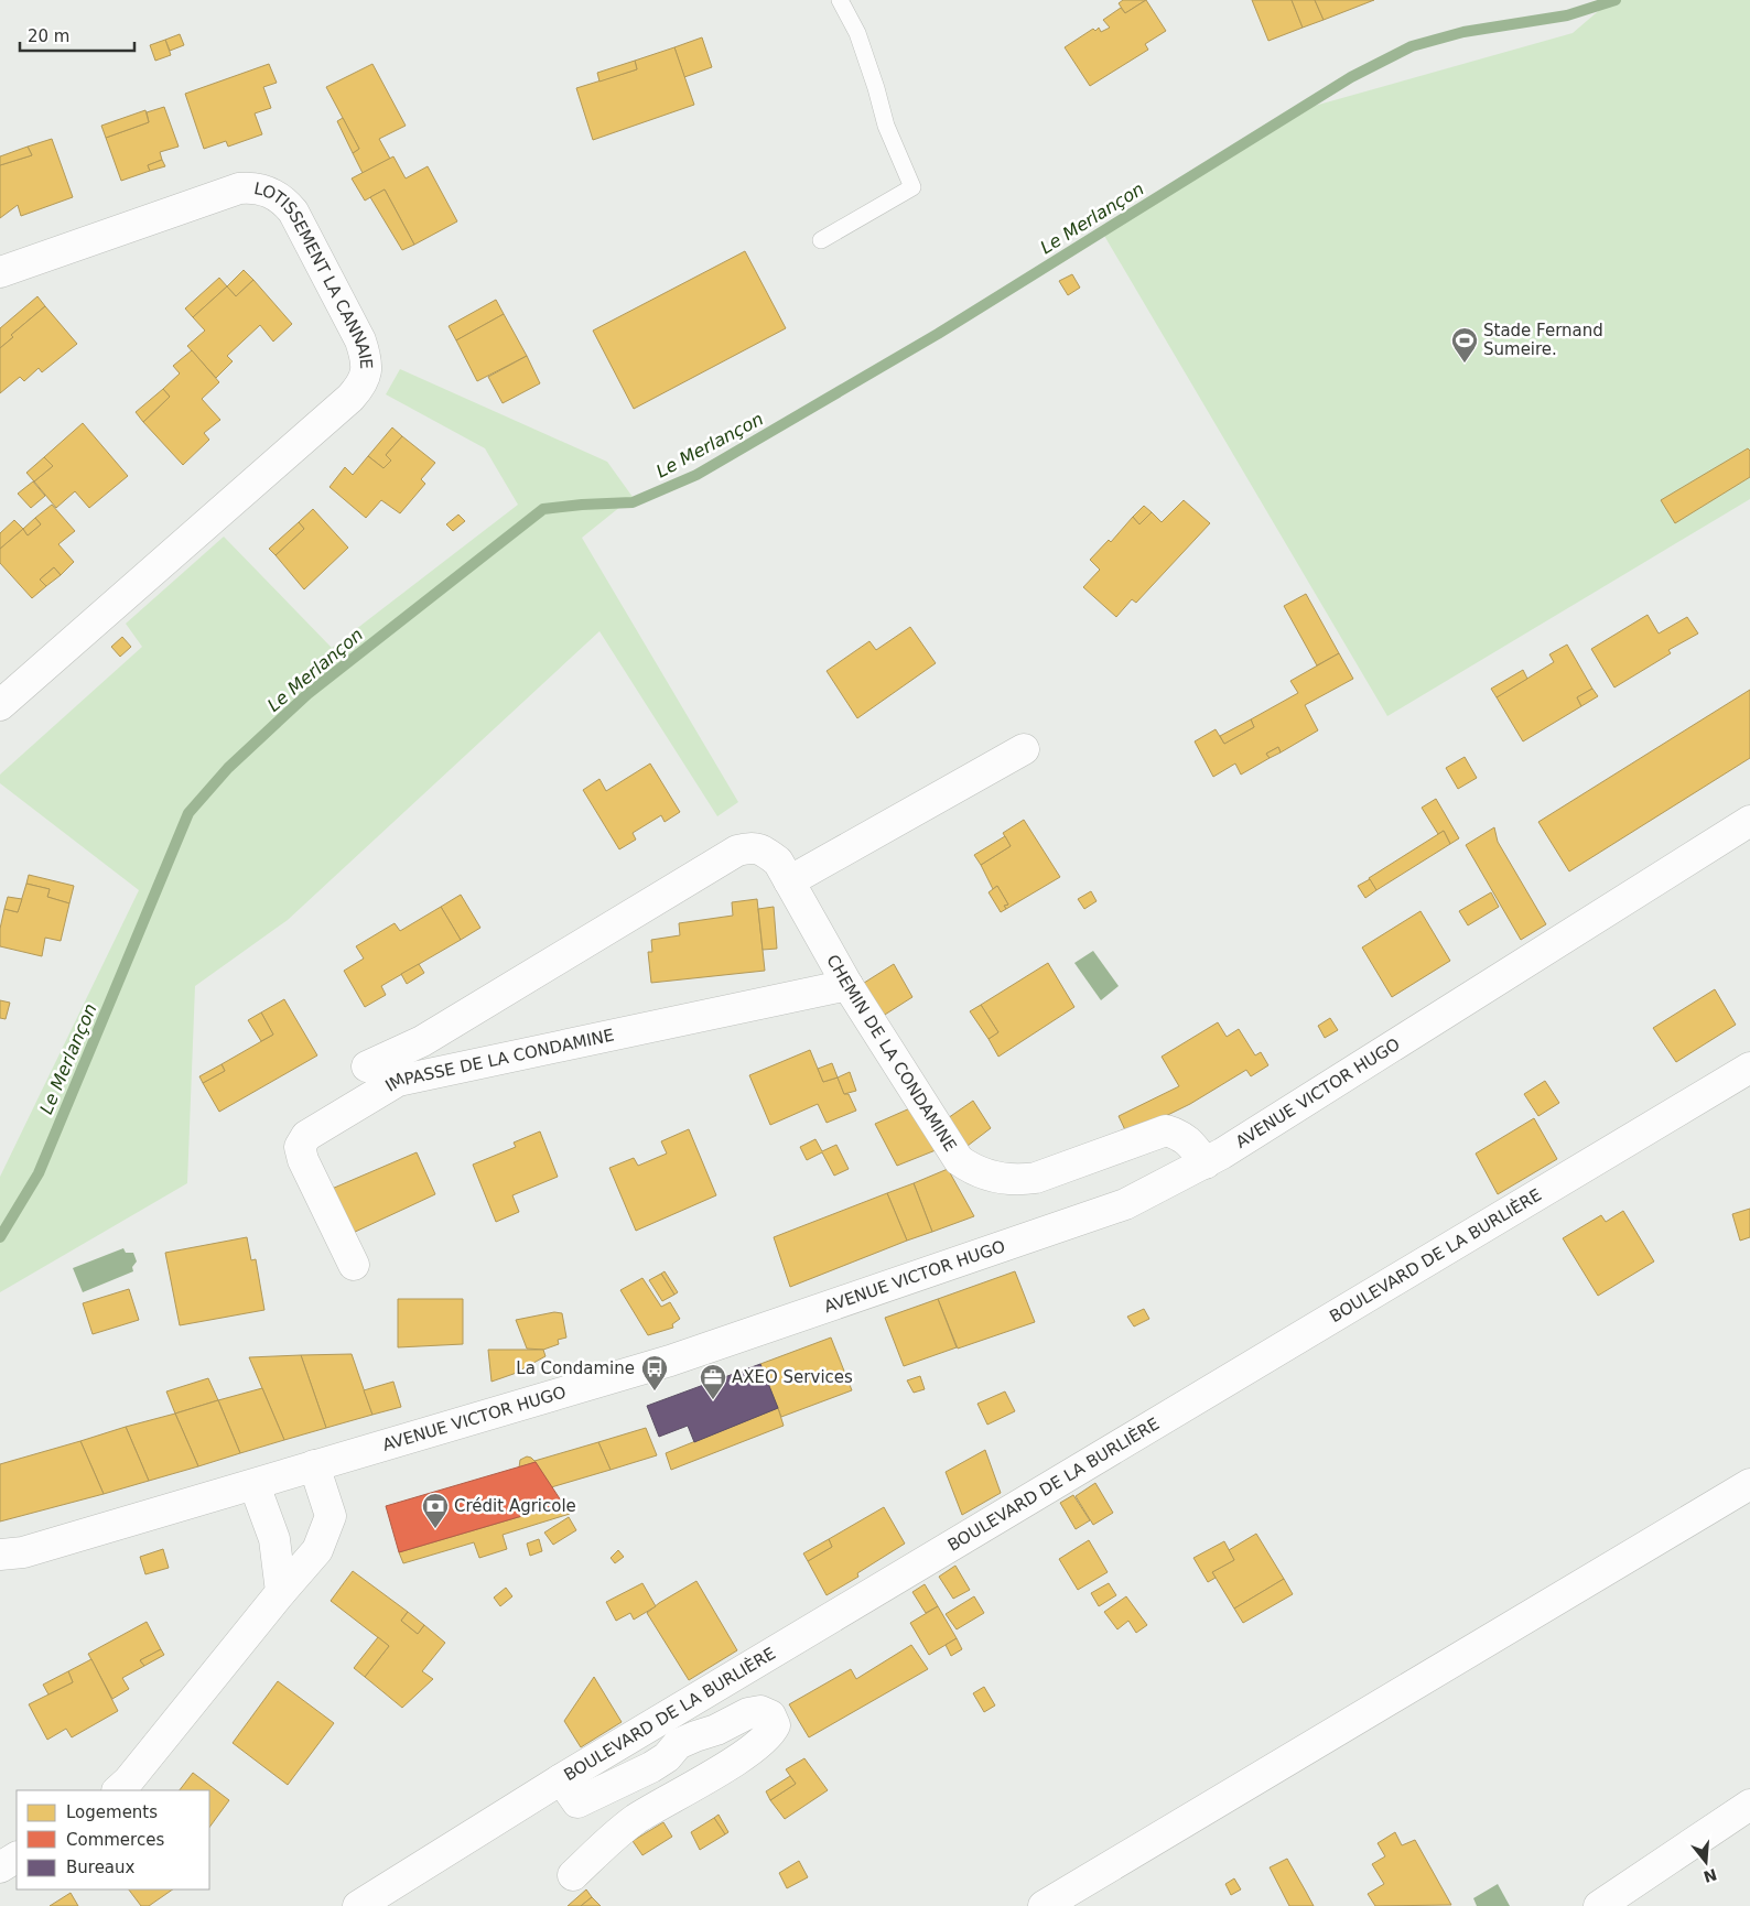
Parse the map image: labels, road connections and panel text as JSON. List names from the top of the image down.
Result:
{
  "streets": {
    "street": [
      "LOTISSEMENT LA CANNAIE",
      "CHEMIN DE LA CONDAMINE",
      "IMPASSE DE LA CONDAMINE",
      "AVENUE VICTOR HUGO",
      "BOULEVARD DE LA BURLIÈRE"
    ]
  },
  "crossings": [
    ["CHEMIN DE LA CONDAMINE", "IMPASSE DE LA CONDAMINE"],
    ["CHEMIN DE LA CONDAMINE", "AVENUE VICTOR HUGO"]
  ],
  "water": ["Le Merlançon"],
  "places": {
    "sports": ["Stade Fernand Sumeire."],
    "bus stop": ["La Condamine"],
    "office": ["AXEO Services"],
    "bank": ["Crédit Agricole"]
  },
  "legend": ["Logements", "Commerces", "Bureaux"],
  "scale_bar": "20 m",
  "north": "bottom"
}
